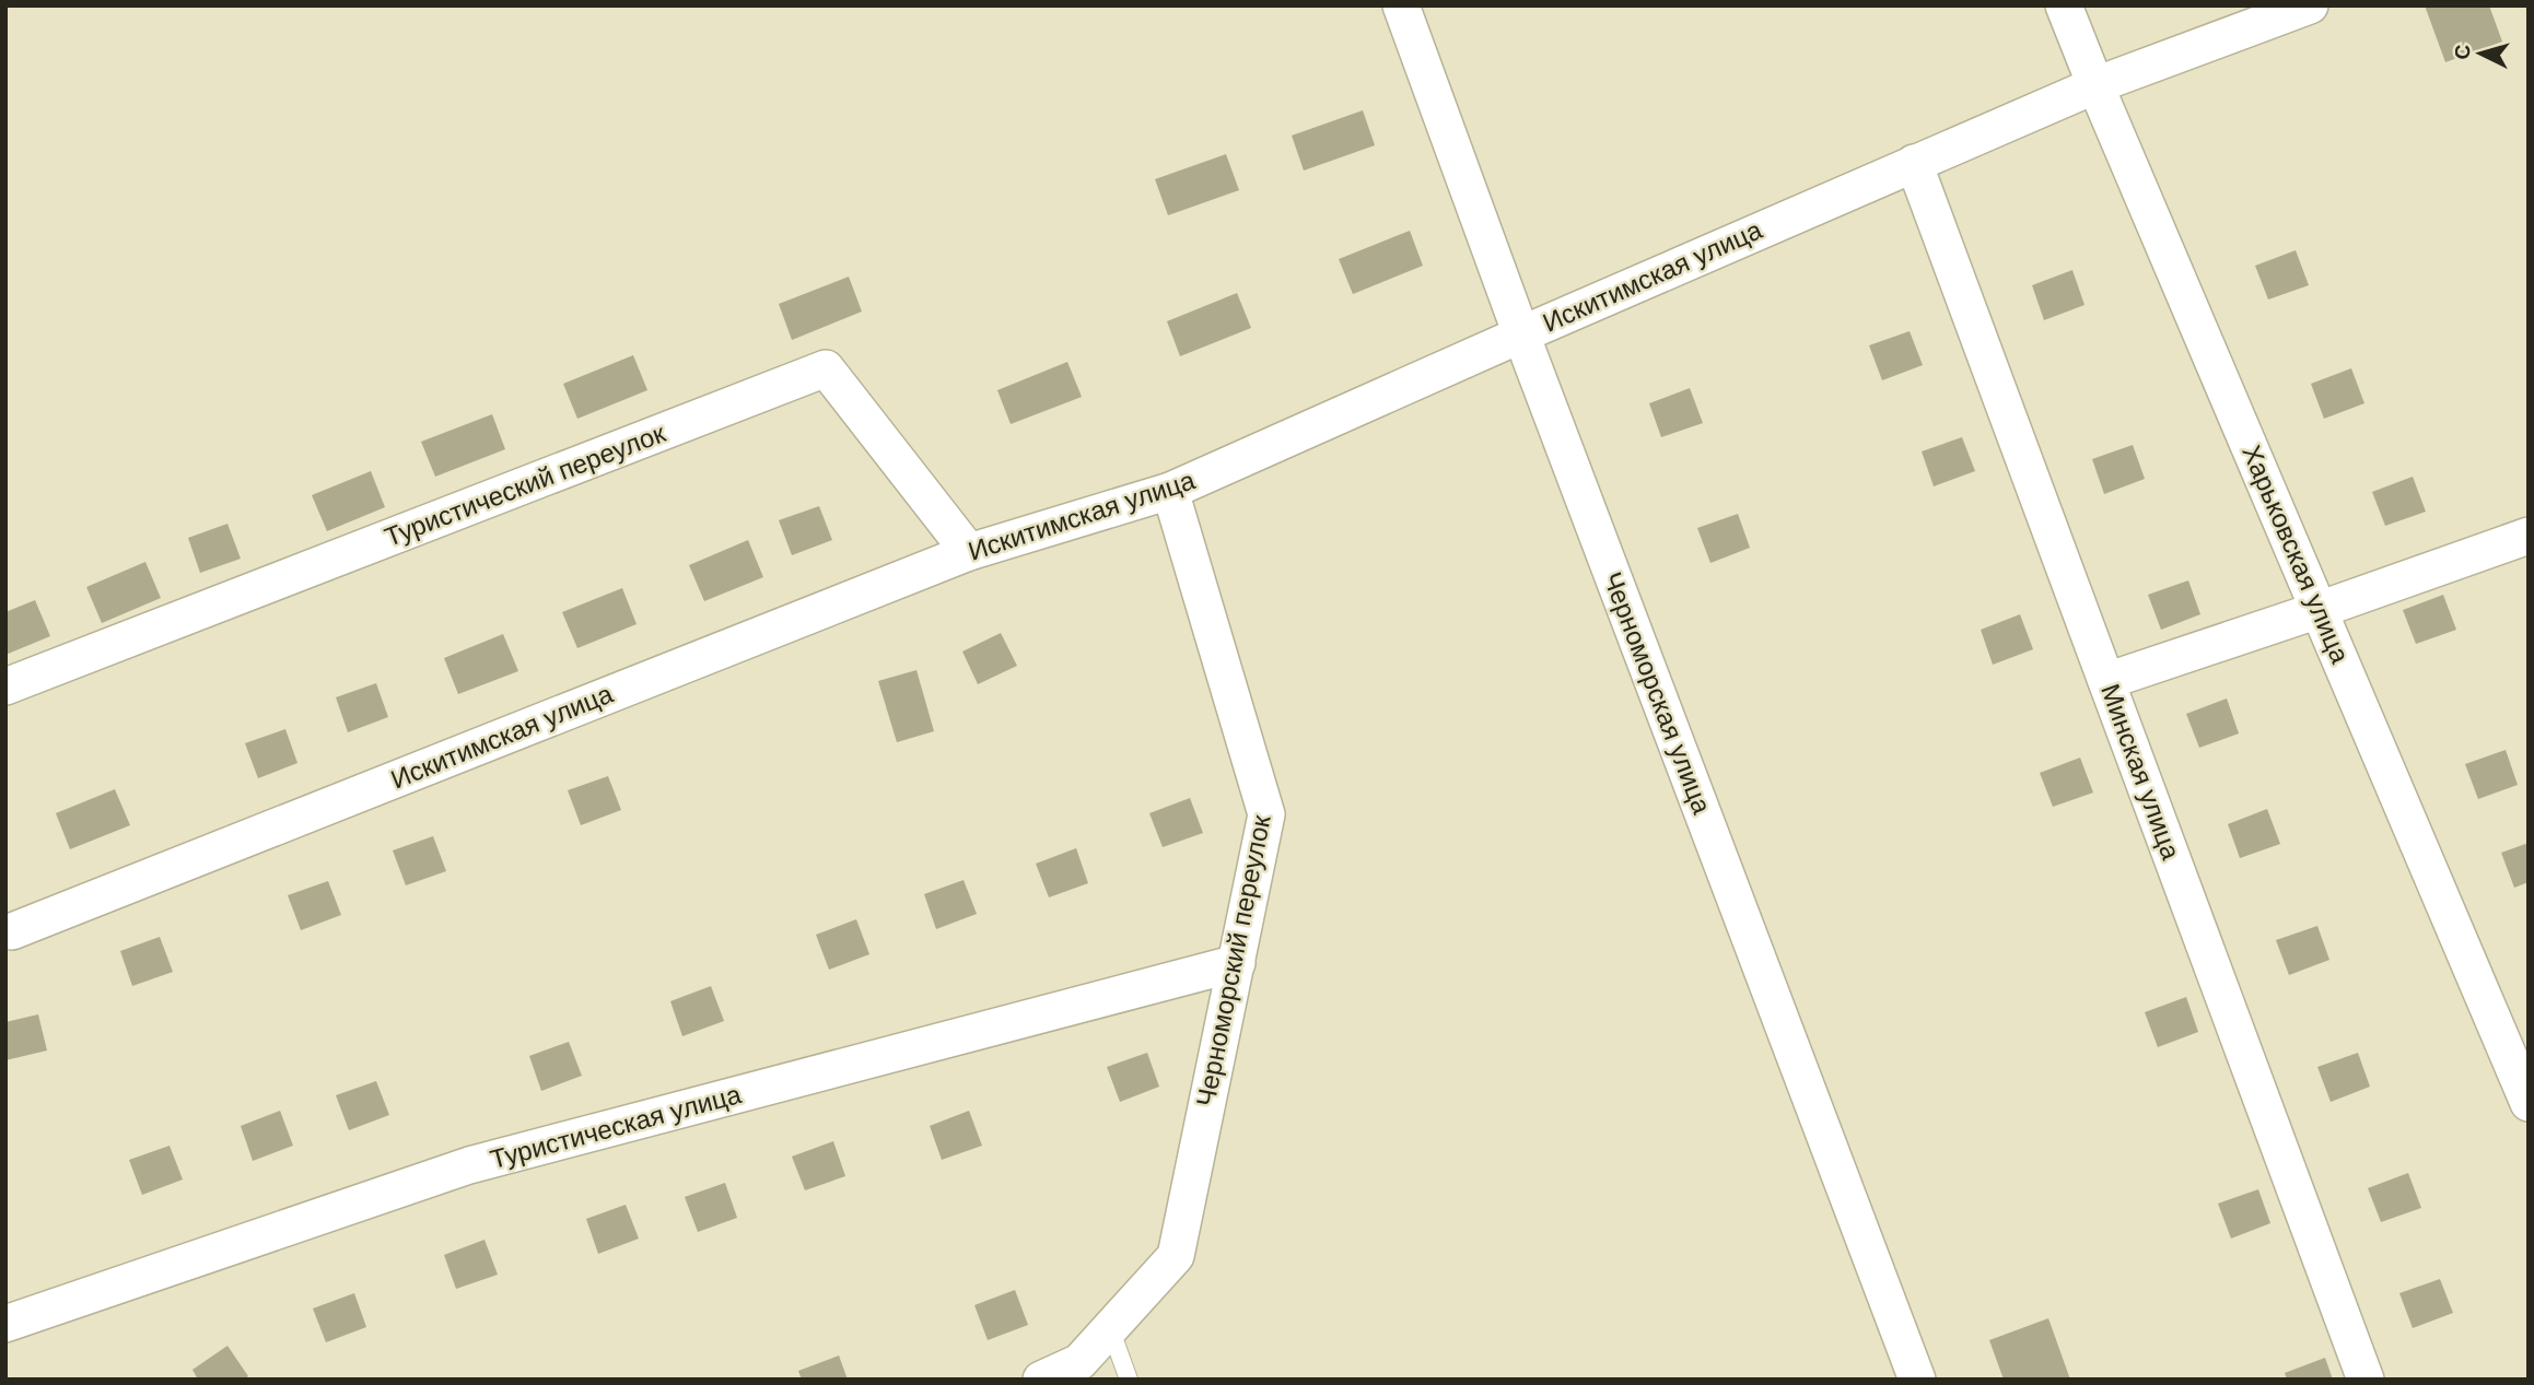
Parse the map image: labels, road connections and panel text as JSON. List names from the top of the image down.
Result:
{
  "streets": {
    "street": [
      "Искитимская улица",
      "Туристический переулок",
      "Харьковская улица",
      "Черноморская улица",
      "Минская улица",
      "Черноморский переулок",
      "Туристическая улица"
    ]
  },
  "crossings": [
    ["Искитимская улица", "Туристический переулок"],
    ["Искитимская улица", "Харьковская улица"],
    ["Искитимская улица", "Черноморская улица"],
    ["Искитимская улица", "Минская улица"],
    ["Искитимская улица", "Черноморский переулок"],
    ["Черноморский переулок", "Туристическая улица"]
  ],
  "north": "left"
}
